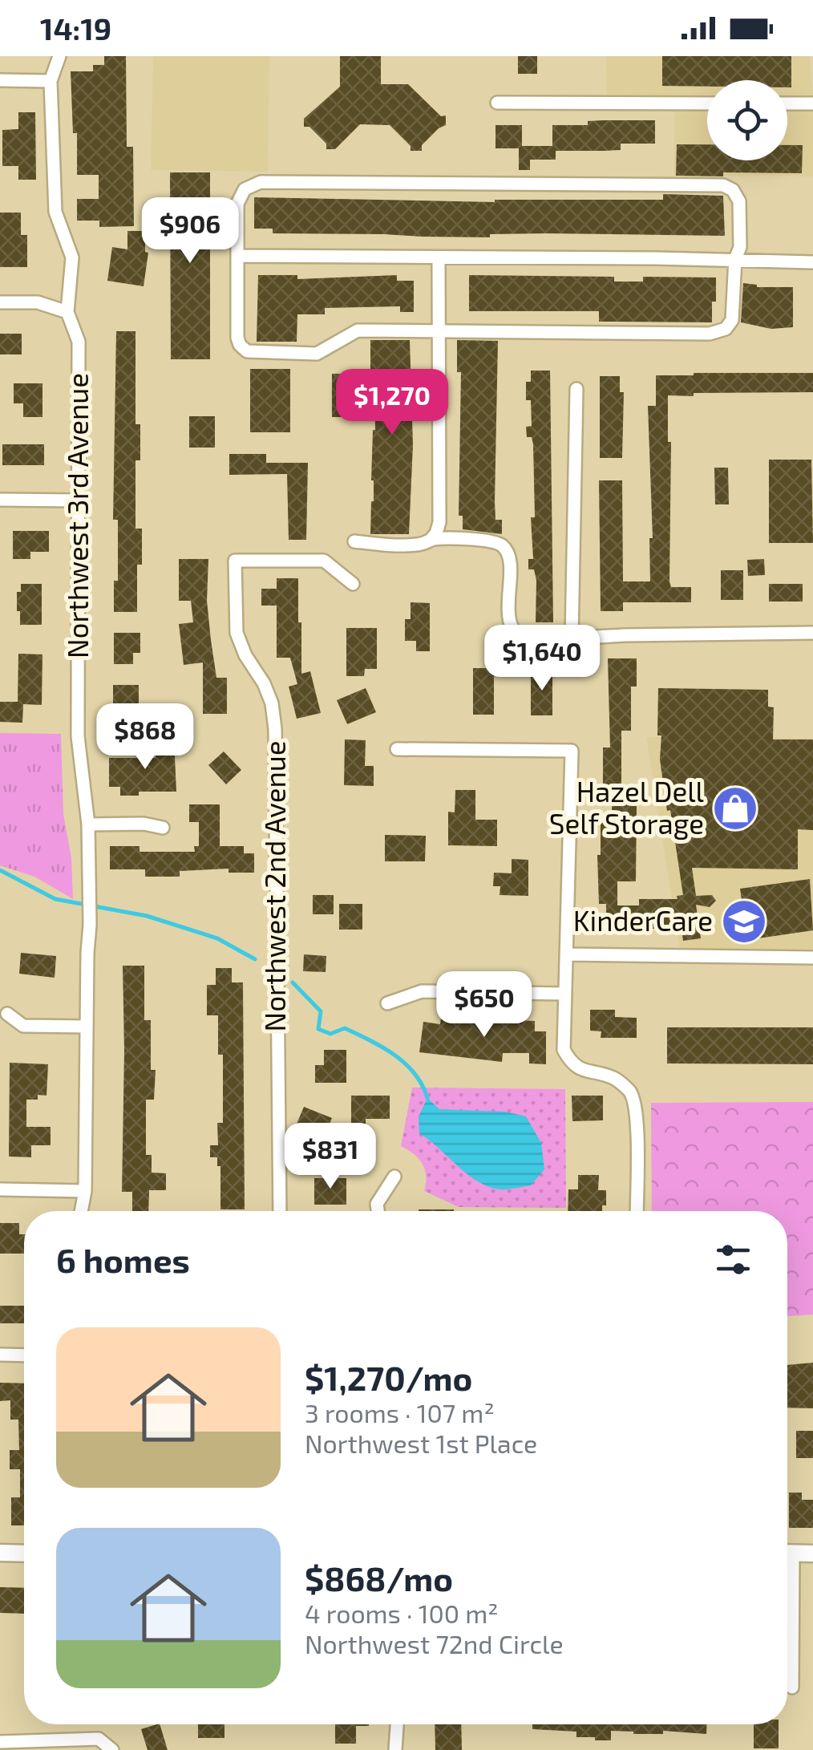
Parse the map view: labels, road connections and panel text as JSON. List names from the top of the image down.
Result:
{
  "streets": {
    "street": ["Northwest 3rd Avenue", "Northwest 2nd Avenue"]
  },
  "places": {
    "shop": ["Hazel Dell Self Storage"],
    "school or university": ["KinderCare"]
  },
  "page": {
    "status": "14:19",
    "price": [
      "$906",
      "$1,270",
      "$1,640",
      "$868",
      "$650",
      "$831"
    ],
    "heading": "6 homes",
    "list": [
      {
        "name": "$1,270/mo",
        "note": "3 rooms · 107 m² · Northwest 1st Place"
      },
      {
        "name": "$868/mo",
        "note": "4 rooms · 100 m² · Northwest 72nd Circle"
      }
    ]
  }
}
